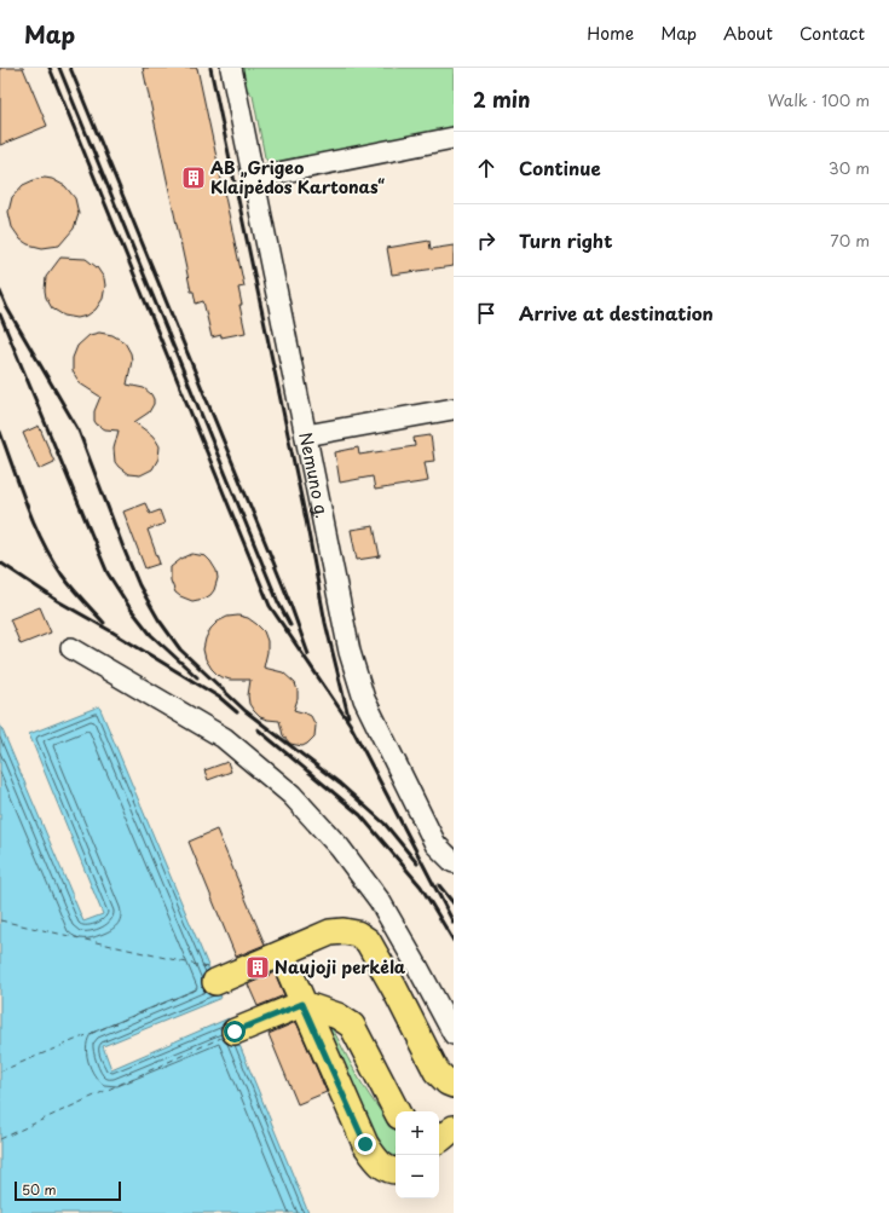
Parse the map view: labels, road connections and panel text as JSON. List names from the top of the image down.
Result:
{
  "streets": {
    "street": ["Nemuno g."]
  },
  "places": {
    "building": ["AB „Grigeo Klaipėdos Kartonas“", "Naujoji perkėla"]
  },
  "scale_bar": "50 m",
  "page": {
    "header": "Map",
    "nav": [
      "Home",
      "Map",
      "About",
      "Contact"
    ],
    "heading": ["2 min", "Walk · 100 m"],
    "list": [
      ["Continue", "30 m"],
      ["Turn right", "70 m"],
      "Arrive at destination"
    ],
    "map_buttons": ["+", "−"],
    "scale": "50 m"
  }
}
